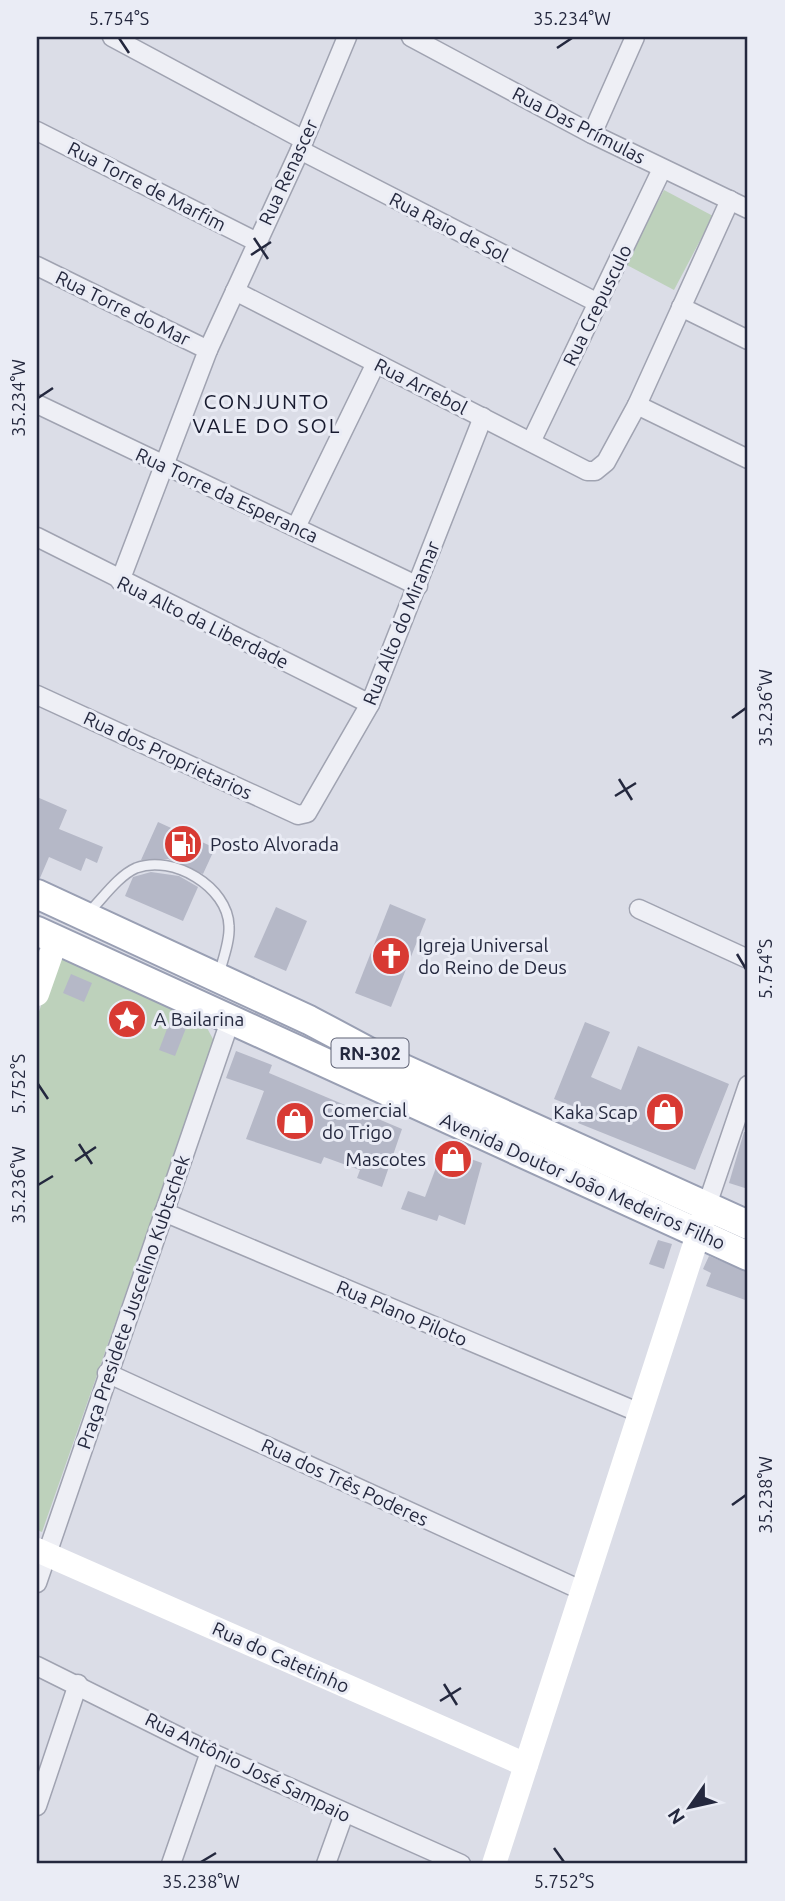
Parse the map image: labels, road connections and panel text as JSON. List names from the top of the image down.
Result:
{
  "streets": {
    "main road": ["RN-302", "Avenida Doutor João Medeiros Filho", "Rua do Catetinho"],
    "street": [
      "Rua Das Prímulas",
      "Rua Renascer",
      "Rua Torre de Marfim",
      "Rua Raio de Sol",
      "Rua Crepusculo",
      "Rua Torre do Mar",
      "Rua Arrebol",
      "Rua Torre da Esperanca",
      "Rua Alto da Liberdade",
      "Rua Alto do Miramar",
      "Rua dos Proprietarios",
      "Praça Presidete Juscelino Kubtschek",
      "Rua Plano Piloto",
      "Rua dos Três Poderes",
      "Rua Antônio José Sampaio"
    ]
  },
  "crossings": [
    ["Rua Das Prímulas", "Rua Crepusculo"],
    ["Rua Renascer", "Rua Torre de Marfim"],
    ["Rua Renascer", "Rua Raio de Sol"],
    ["Rua Renascer", "Rua Torre do Mar"],
    ["Rua Renascer", "Rua Arrebol"],
    ["Rua Renascer", "Rua Torre da Esperanca"],
    ["Rua Renascer", "Rua Alto da Liberdade"],
    ["Rua Raio de Sol", "Rua Crepusculo"],
    ["Rua Crepusculo", "Rua Arrebol"],
    ["Rua Arrebol", "Rua Alto do Miramar"],
    ["Rua Torre da Esperanca", "Rua Alto do Miramar"],
    ["Rua Alto da Liberdade", "Rua Alto do Miramar"],
    ["Rua Alto do Miramar", "Rua dos Proprietarios"],
    ["Avenida Doutor João Medeiros Filho", "Praça Presidete Juscelino Kubtschek"],
    ["Praça Presidete Juscelino Kubtschek", "Rua Plano Piloto"],
    ["Praça Presidete Juscelino Kubtschek", "Rua dos Três Poderes"],
    ["Praça Presidete Juscelino Kubtschek", "Rua do Catetinho"]
  ],
  "districts": ["CONJUNTO VALE DO SOL"],
  "places": {
    "fuel station": ["Posto Alvorada"],
    "church": ["Igreja Universal do Reino de Deus"],
    "place": ["A Bailarina"],
    "shop": ["Kaka Scap", "Comercial do Trigo", "Mascotes"]
  },
  "north": "bottom left",
  "coordinates": [
    "5.754°S",
    "35.234°W",
    "35.236°W",
    "5.752°S",
    "35.238°W"
  ]
}
